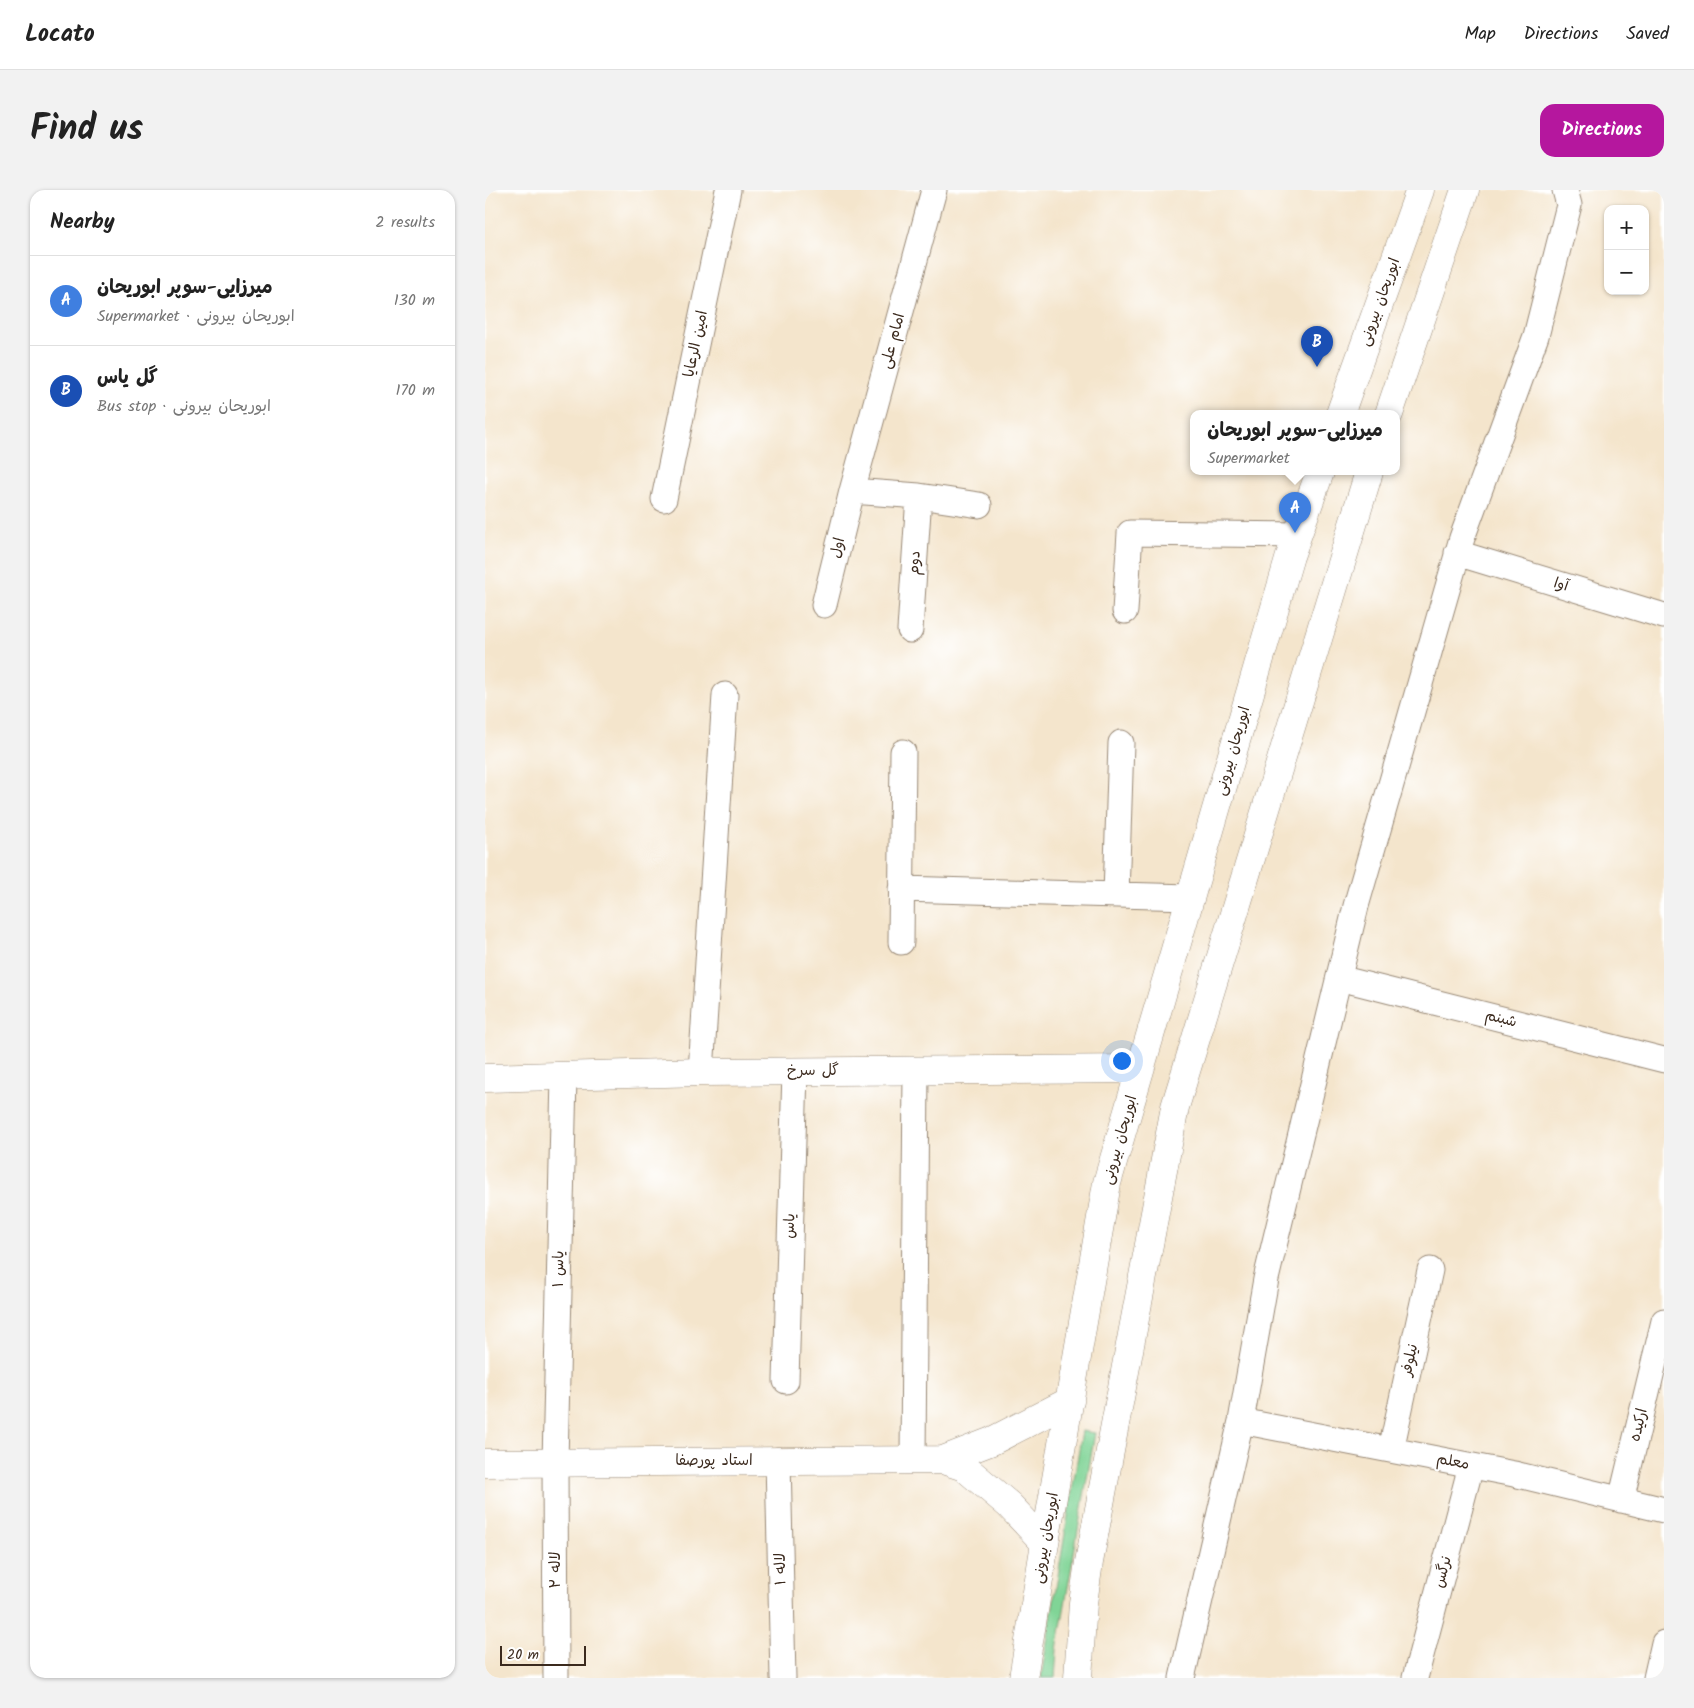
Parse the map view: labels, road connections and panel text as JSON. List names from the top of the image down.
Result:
{
  "streets": {
    "main road": ["ابوریحان بیرونی", "گل سرخ", "استاد پورصفا"],
    "street": [
      "امام علی",
      "امین الرعایا",
      "اول",
      "دوم",
      "آوا",
      "شبنم",
      "یاس",
      "یاس ۱",
      "نیلوفر",
      "ارکیده",
      "معلم",
      "لاله ۱",
      "لاله ۲",
      "نرگس"
    ]
  },
  "crossings": [
    ["ابوریحان بیرونی", "گل سرخ"],
    ["امام علی", "اول"],
    ["گل سرخ", "یاس"],
    ["گل سرخ", "یاس ۱"],
    ["یاس ۱", "استاد پورصفا"],
    ["یاس ۱", "لاله ۲"],
    ["نیلوفر", "معلم"],
    ["ارکیده", "معلم"],
    ["استاد پورصفا", "لاله ۱"],
    ["استاد پورصفا", "لاله ۲"],
    ["معلم", "نرگس"]
  ],
  "scale_bar": "20 m",
  "page": {
    "header": "Locato",
    "nav": ["Map", "Directions", "Saved"],
    "title": "Find us",
    "buttons": "Directions",
    "heading": ["Nearby", "2 results"],
    "map_buttons": ["+", "−"],
    "list": [
      {
        "mark": "A",
        "name": "میرزایی-سوپر ابوریحان",
        "note": "Supermarket · ابوریحان بیرونی",
        "value": "130 m"
      },
      {
        "mark": "B",
        "name": "گل یاس",
        "note": "Bus stop · ابوریحان بیرونی",
        "value": "170 m"
      }
    ],
    "pins": ["B", "A"],
    "popup": ["میرزایی-سوپر ابوریحان", "Supermarket"],
    "scale": "20 m"
  }
}
